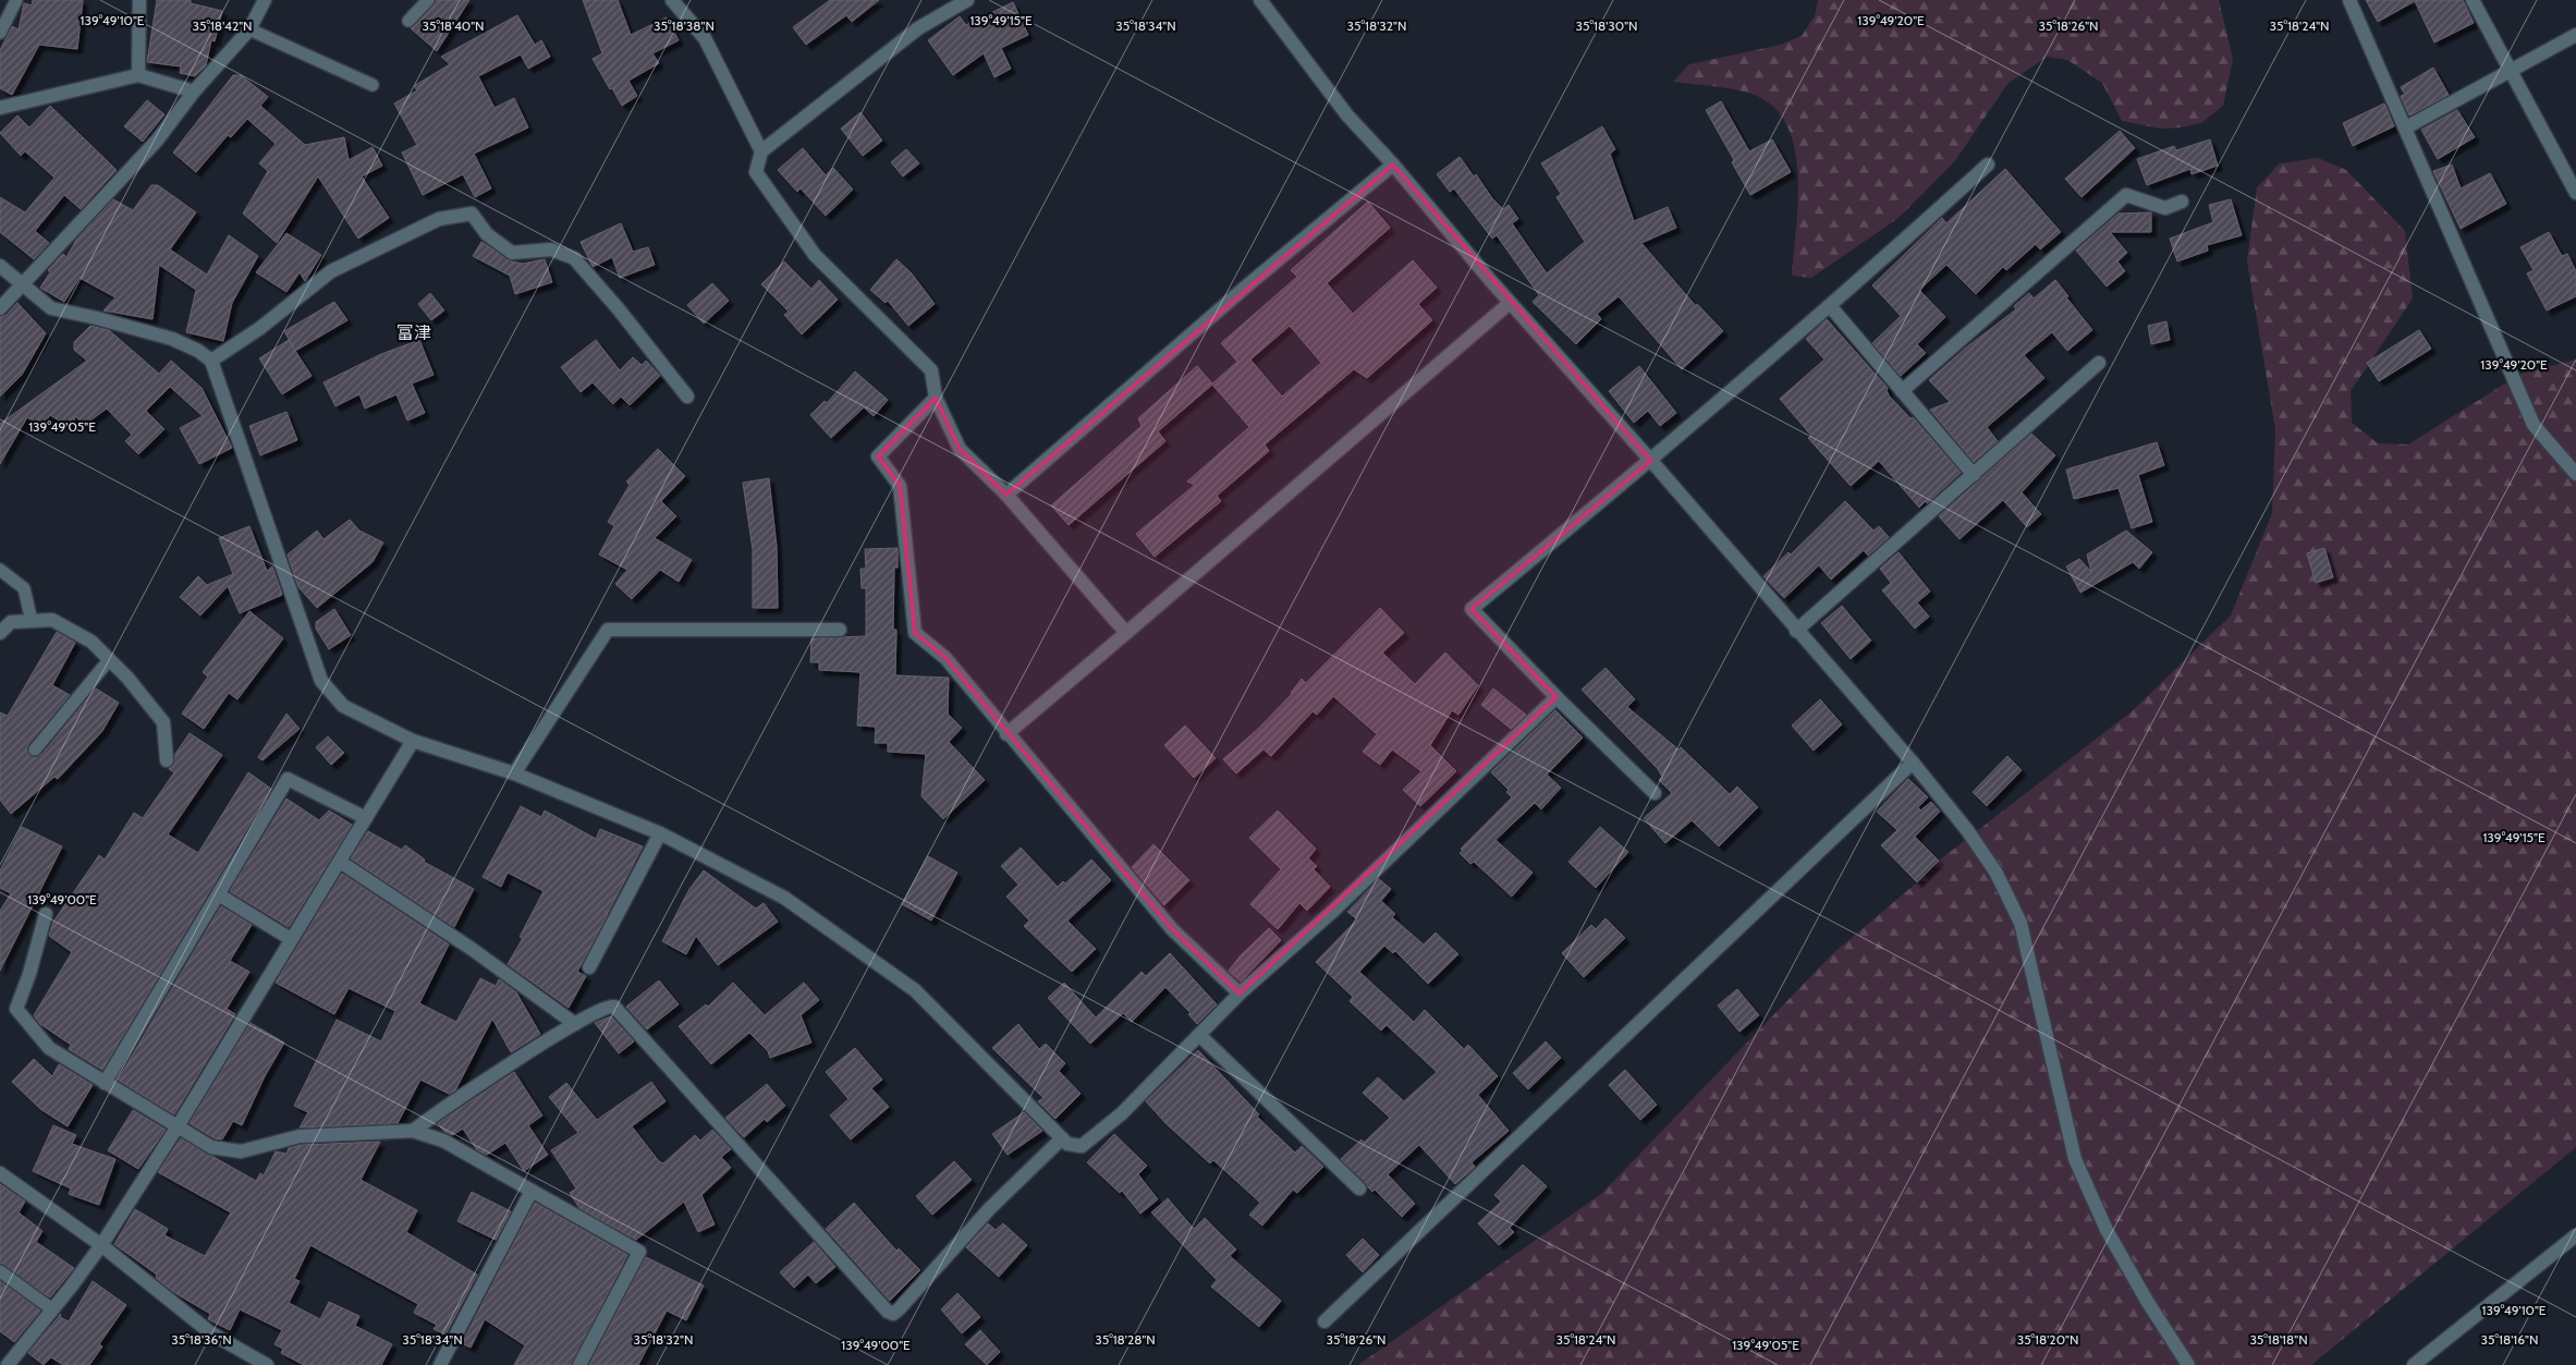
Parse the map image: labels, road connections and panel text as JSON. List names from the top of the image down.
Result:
{
  "districts": ["富津"],
  "coordinates": [
    "139°49'10\"E",
    "139°49'15\"E",
    "139°49'20\"E",
    "35°18'38\"N",
    "35°18'34\"N",
    "35°18'26\"N",
    "35°18'24\"N",
    "35°18'42\"N",
    "35°18'40\"N",
    "35°18'32\"N",
    "35°18'30\"N",
    "139°49'05\"E",
    "139°49'00\"E",
    "35°18'36\"N",
    "35°18'28\"N",
    "35°18'20\"N",
    "35°18'18\"N",
    "35°18'16\"N"
  ]
}
